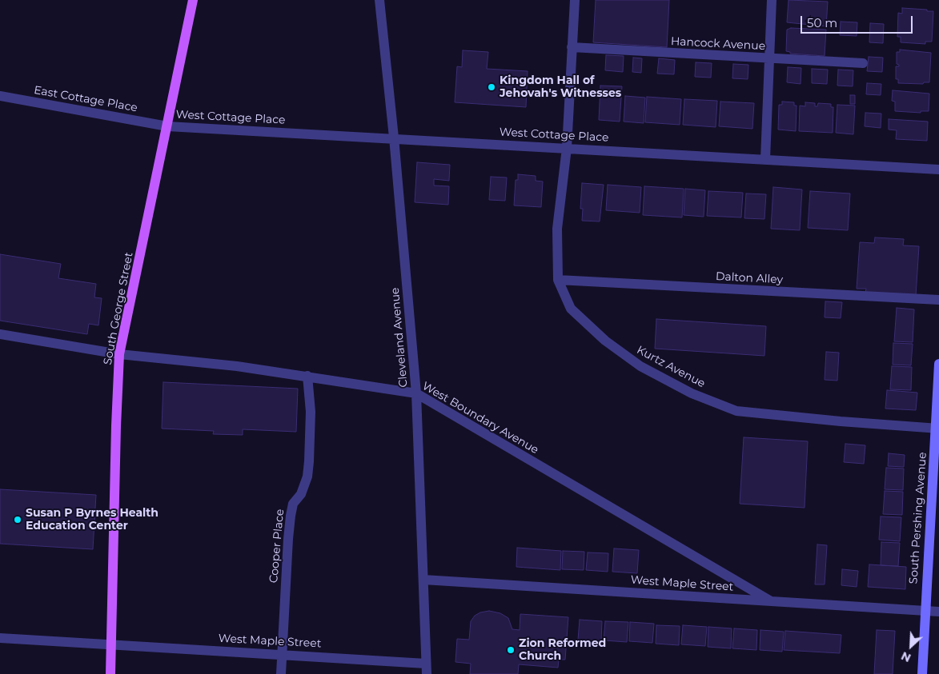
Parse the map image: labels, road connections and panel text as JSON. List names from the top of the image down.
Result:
{
  "streets": {
    "main road": ["South George Street"],
    "street": [
      "Hancock Avenue",
      "East Cottage Place",
      "West Cottage Place",
      "Dalton Alley",
      "Cleveland Avenue",
      "Kurtz Avenue",
      "West Boundary Avenue",
      "South Pershing Avenue",
      "Cooper Place",
      "West Maple Street"
    ]
  },
  "crossings": [
    ["Hancock Avenue", "Kurtz Avenue"],
    ["East Cottage Place", "West Cottage Place"],
    ["East Cottage Place", "South George Street"],
    ["West Cottage Place", "South George Street"],
    ["West Cottage Place", "Cleveland Avenue"],
    ["West Cottage Place", "Kurtz Avenue"],
    ["Dalton Alley", "Kurtz Avenue"],
    ["South George Street", "West Boundary Avenue"],
    ["South George Street", "West Maple Street"],
    ["Cleveland Avenue", "West Boundary Avenue"],
    ["Cleveland Avenue", "West Maple Street"],
    ["Kurtz Avenue", "South Pershing Avenue"],
    ["West Boundary Avenue", "Cooper Place"],
    ["West Boundary Avenue", "West Maple Street"],
    ["South Pershing Avenue", "West Maple Street"],
    ["Cooper Place", "West Maple Street"]
  ],
  "places": ["Kingdom Hall of Jehovah's Witnesses", "Susan P Byrnes Health Education Center", "Zion Reformed Church"],
  "scale_bar": "50 m",
  "north": "bottom left"
}
